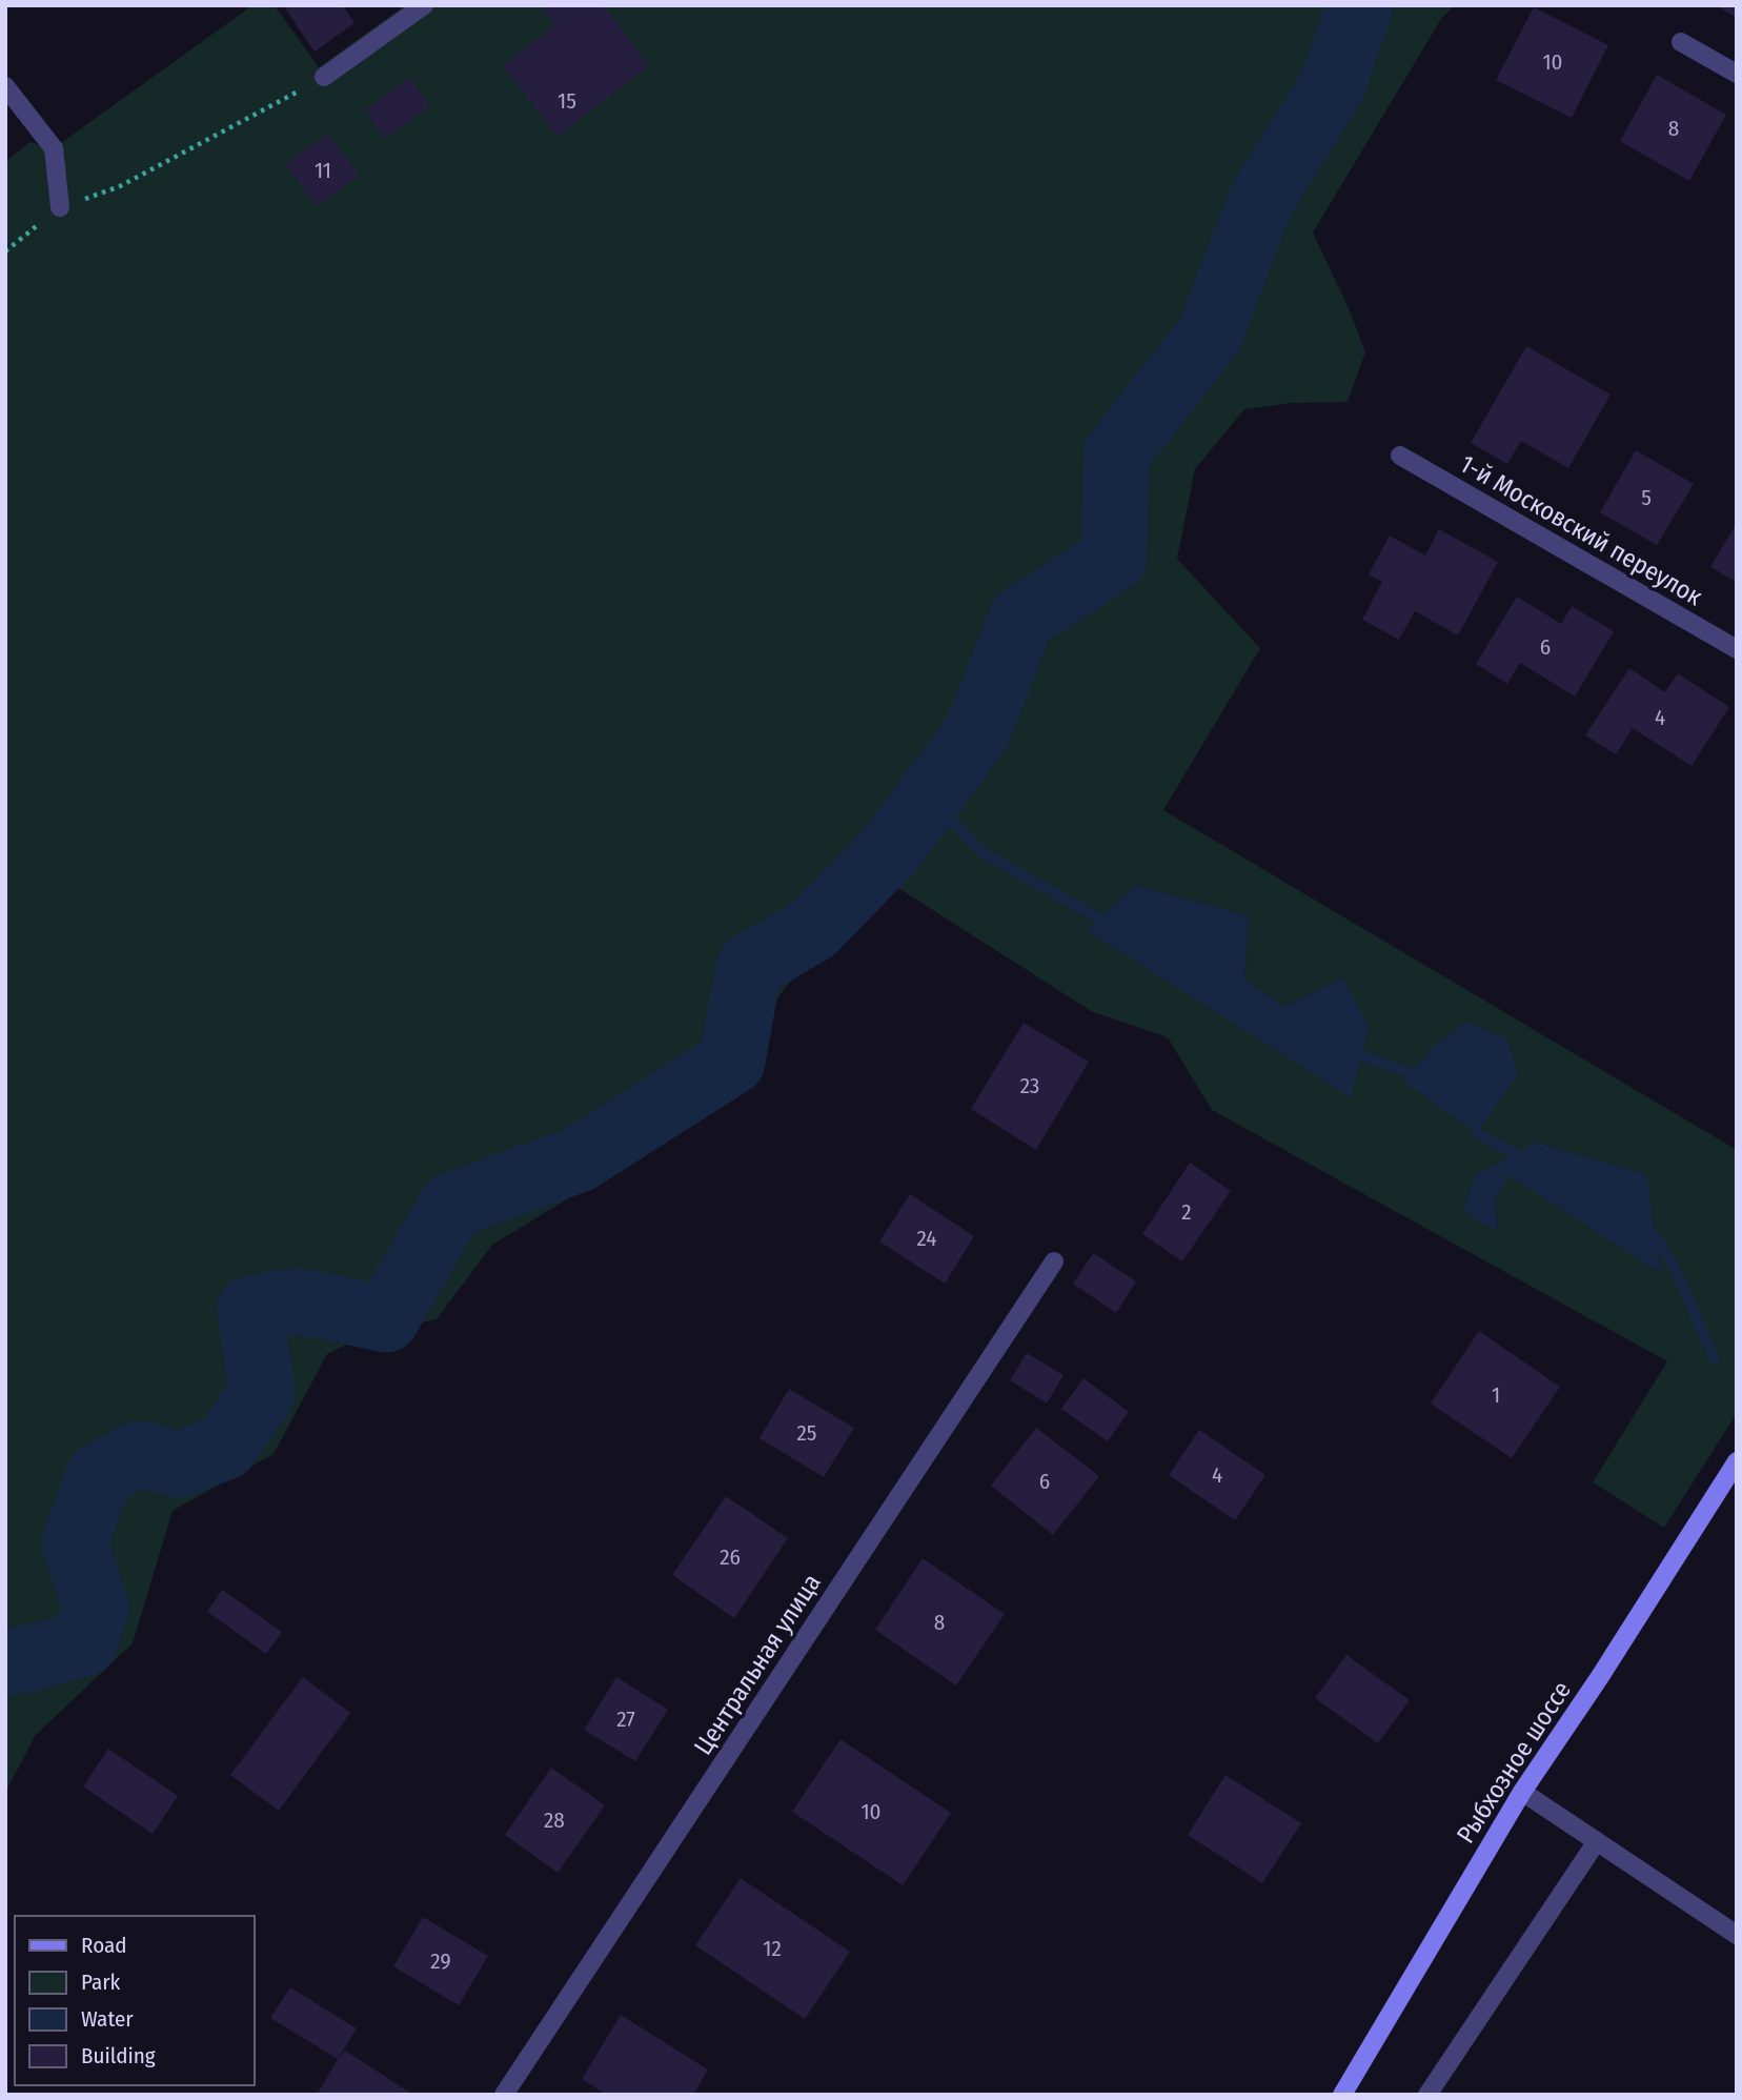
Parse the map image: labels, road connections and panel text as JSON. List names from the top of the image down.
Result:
{
  "streets": {
    "street": ["1-й Московский переулок", "Центральная улица", "Рыбхозное шоссе"]
  },
  "house_numbers": [
    "10",
    "15",
    "8",
    "11",
    "5",
    "6",
    "4",
    "23",
    "2",
    "24",
    "1",
    "25",
    "4",
    "6",
    "26",
    "8",
    "27",
    "10",
    "28",
    "12",
    "29"
  ],
  "legend": [
    "Road",
    "Park",
    "Water",
    "Building"
  ]
}
